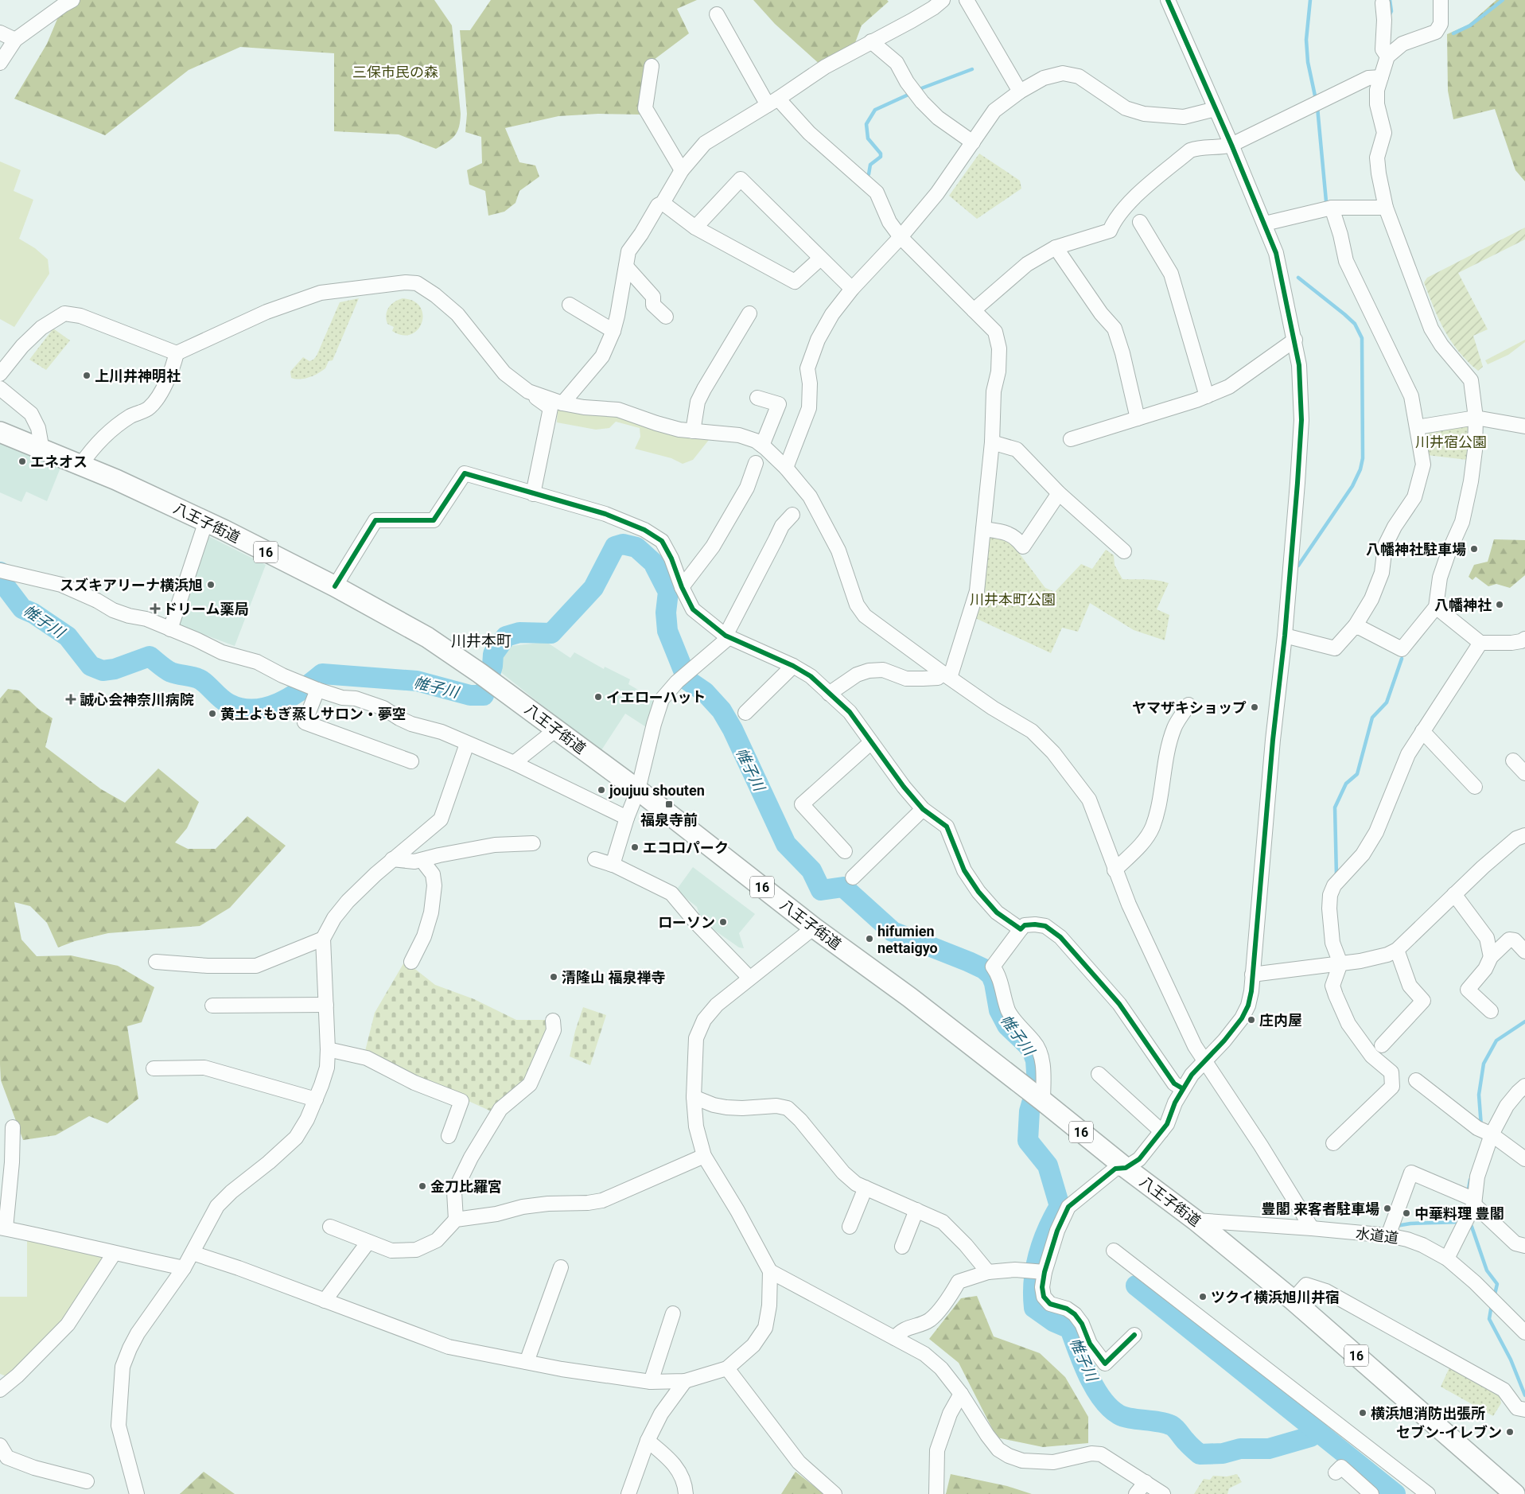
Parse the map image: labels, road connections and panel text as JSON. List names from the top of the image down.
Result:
{
  "streets": {
    "highway": ["八王子街道", "16"],
    "street": ["水道道"]
  },
  "crossings": [
    ["八王子街道", "水道道"]
  ],
  "districts": ["川井本町"],
  "water": ["帷子川"],
  "parks": ["三保市民の森", "川井宿公園", "川井本町公園"],
  "places": {
    "other": [
      "上川井神明社",
      "エネオス",
      "八幡神社駐車場",
      "スズキアリーナ横浜旭",
      "八幡神社",
      "イエローハット",
      "ヤマザキショップ",
      "黄土よもぎ蒸しサロン・夢空",
      "joujuu shouten",
      "エコロパーク",
      "ローソン",
      "hifumien nettaigyo",
      "清隆山 福泉禅寺",
      "庄内屋",
      "金刀比羅宮",
      "豊閣 来客者駐車場",
      "中華料理 豊閣",
      "ツクイ横浜旭川井宿",
      "横浜旭消防出張所",
      "セブン-イレブン"
    ],
    "health": ["ドリーム薬局", "誠心会神奈川病院"],
    "transit": ["福泉寺前"]
  }
}
